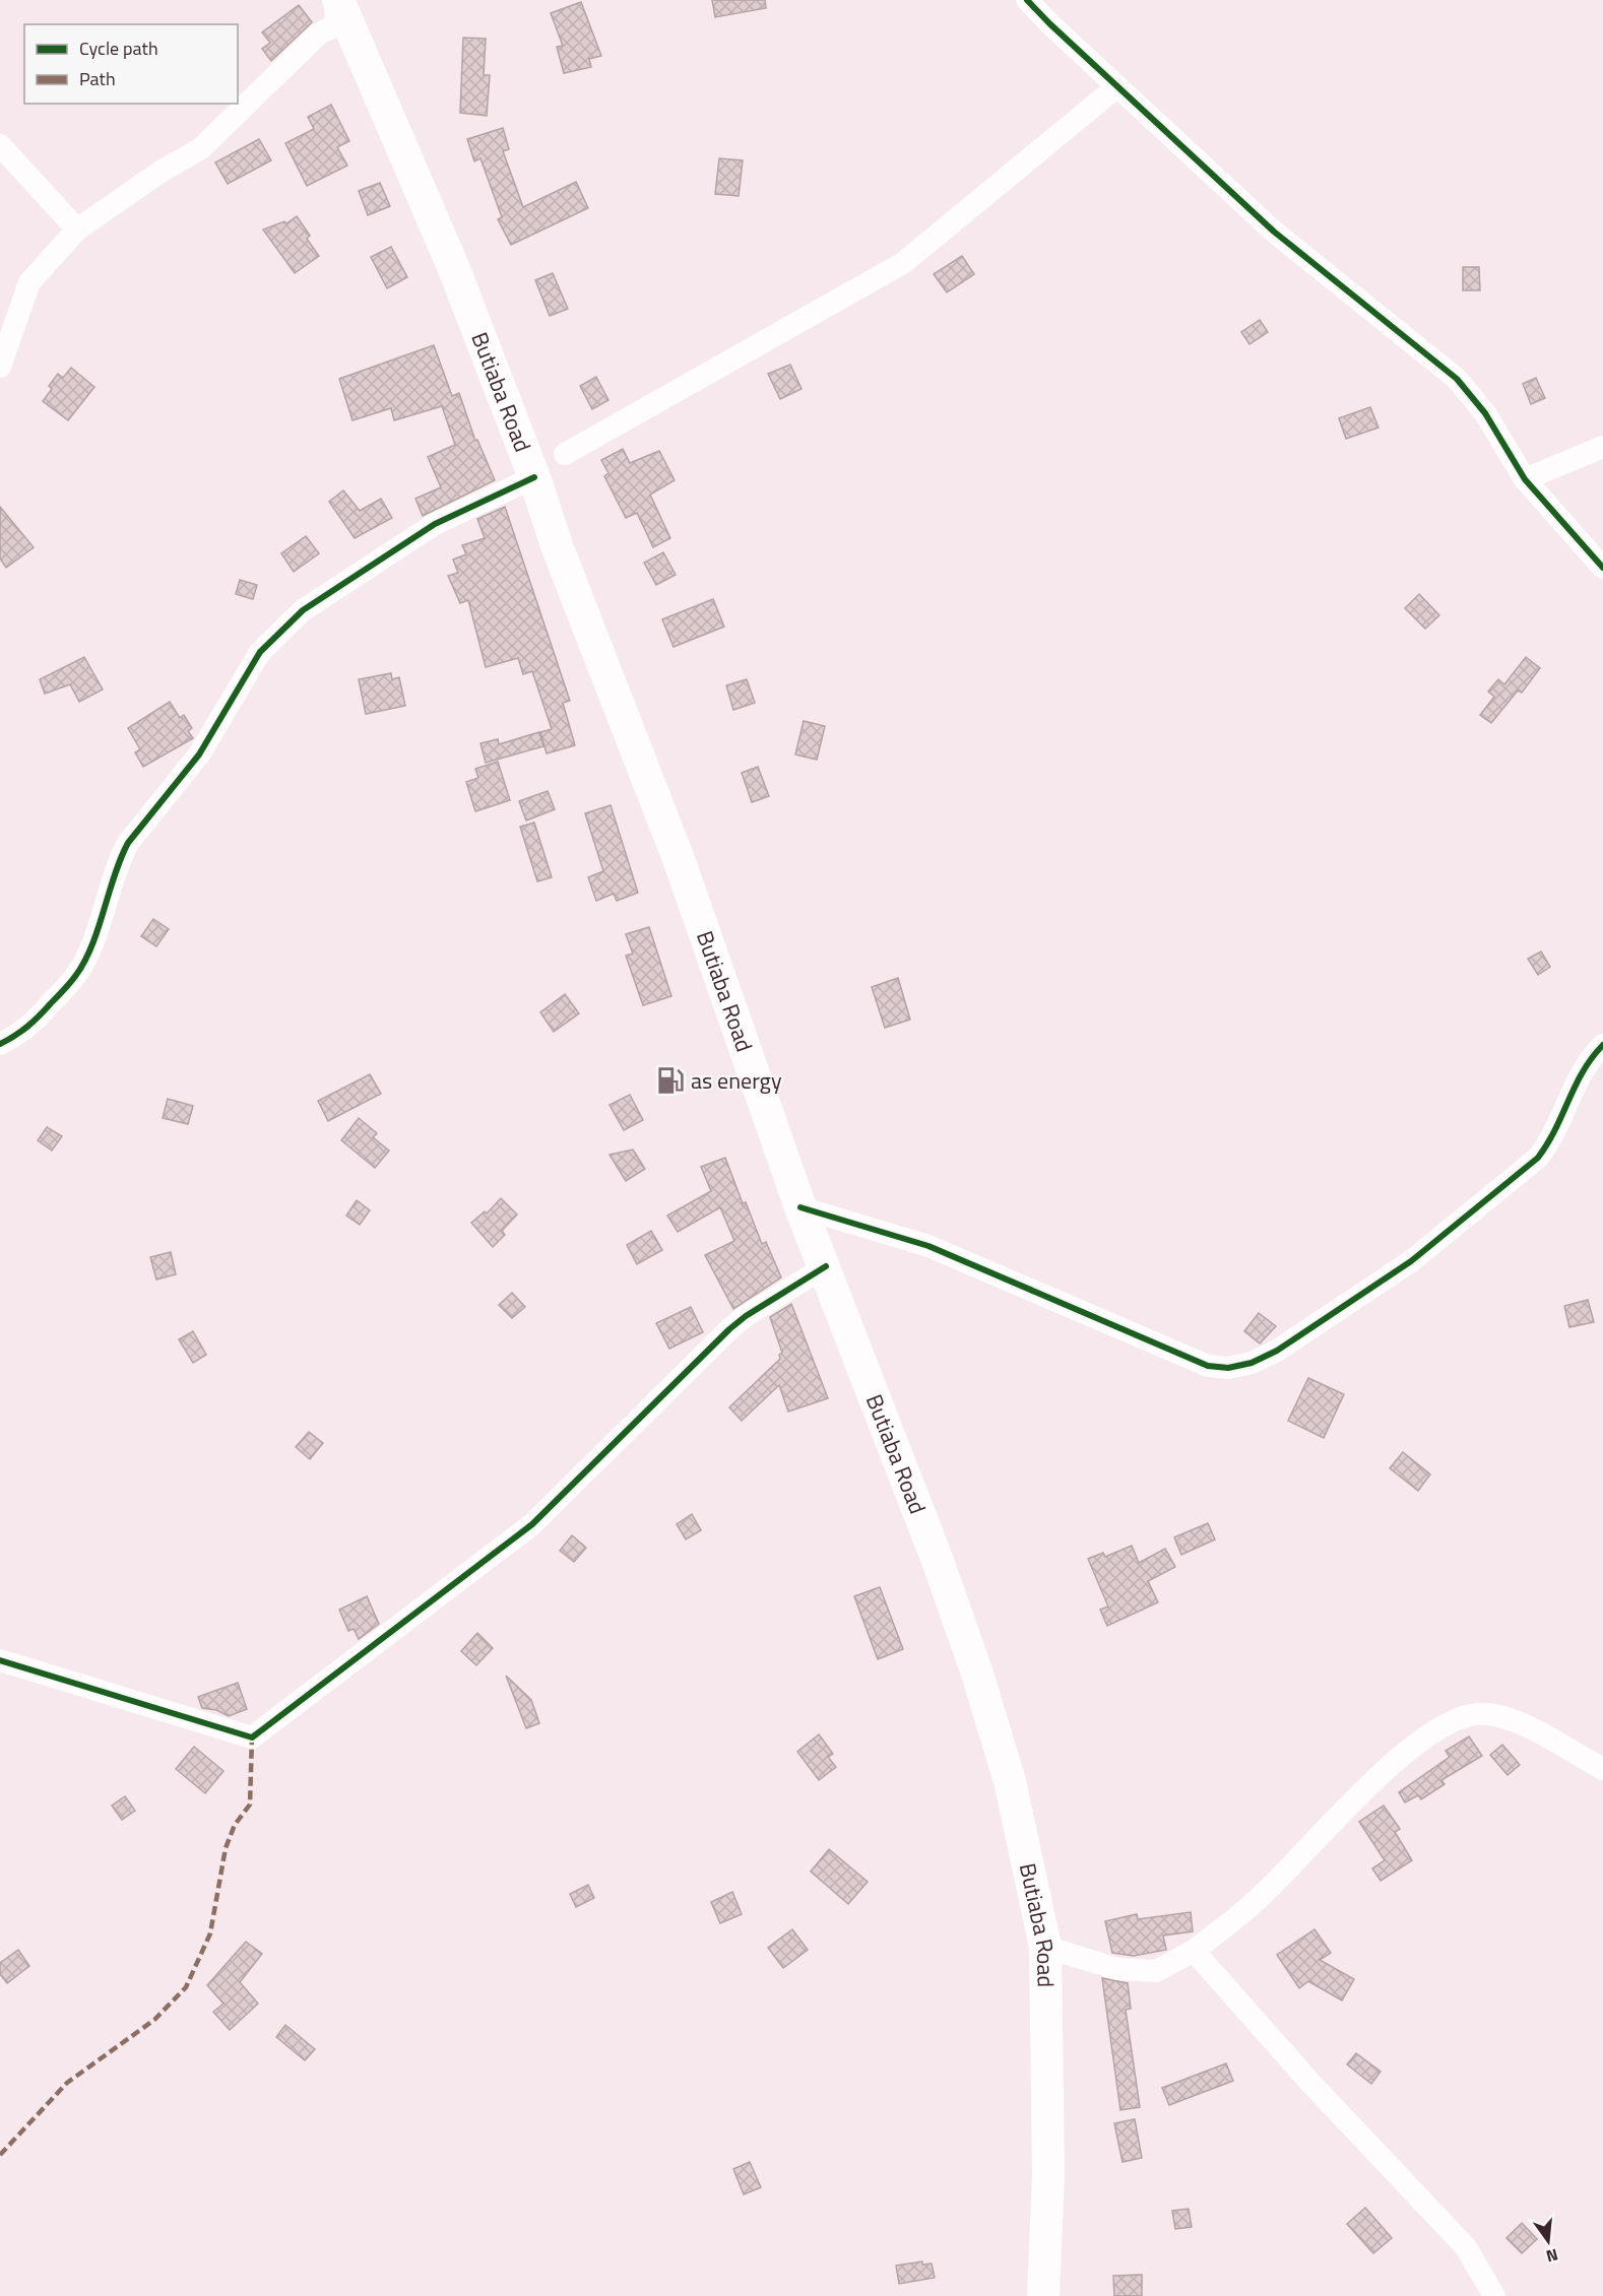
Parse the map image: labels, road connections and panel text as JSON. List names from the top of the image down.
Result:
{
  "streets": {
    "main road": ["Butiaba Road"]
  },
  "places": {
    "fuel station": ["as energy"]
  },
  "legend": ["Cycle path", "Path"],
  "north": "bottom"
}
